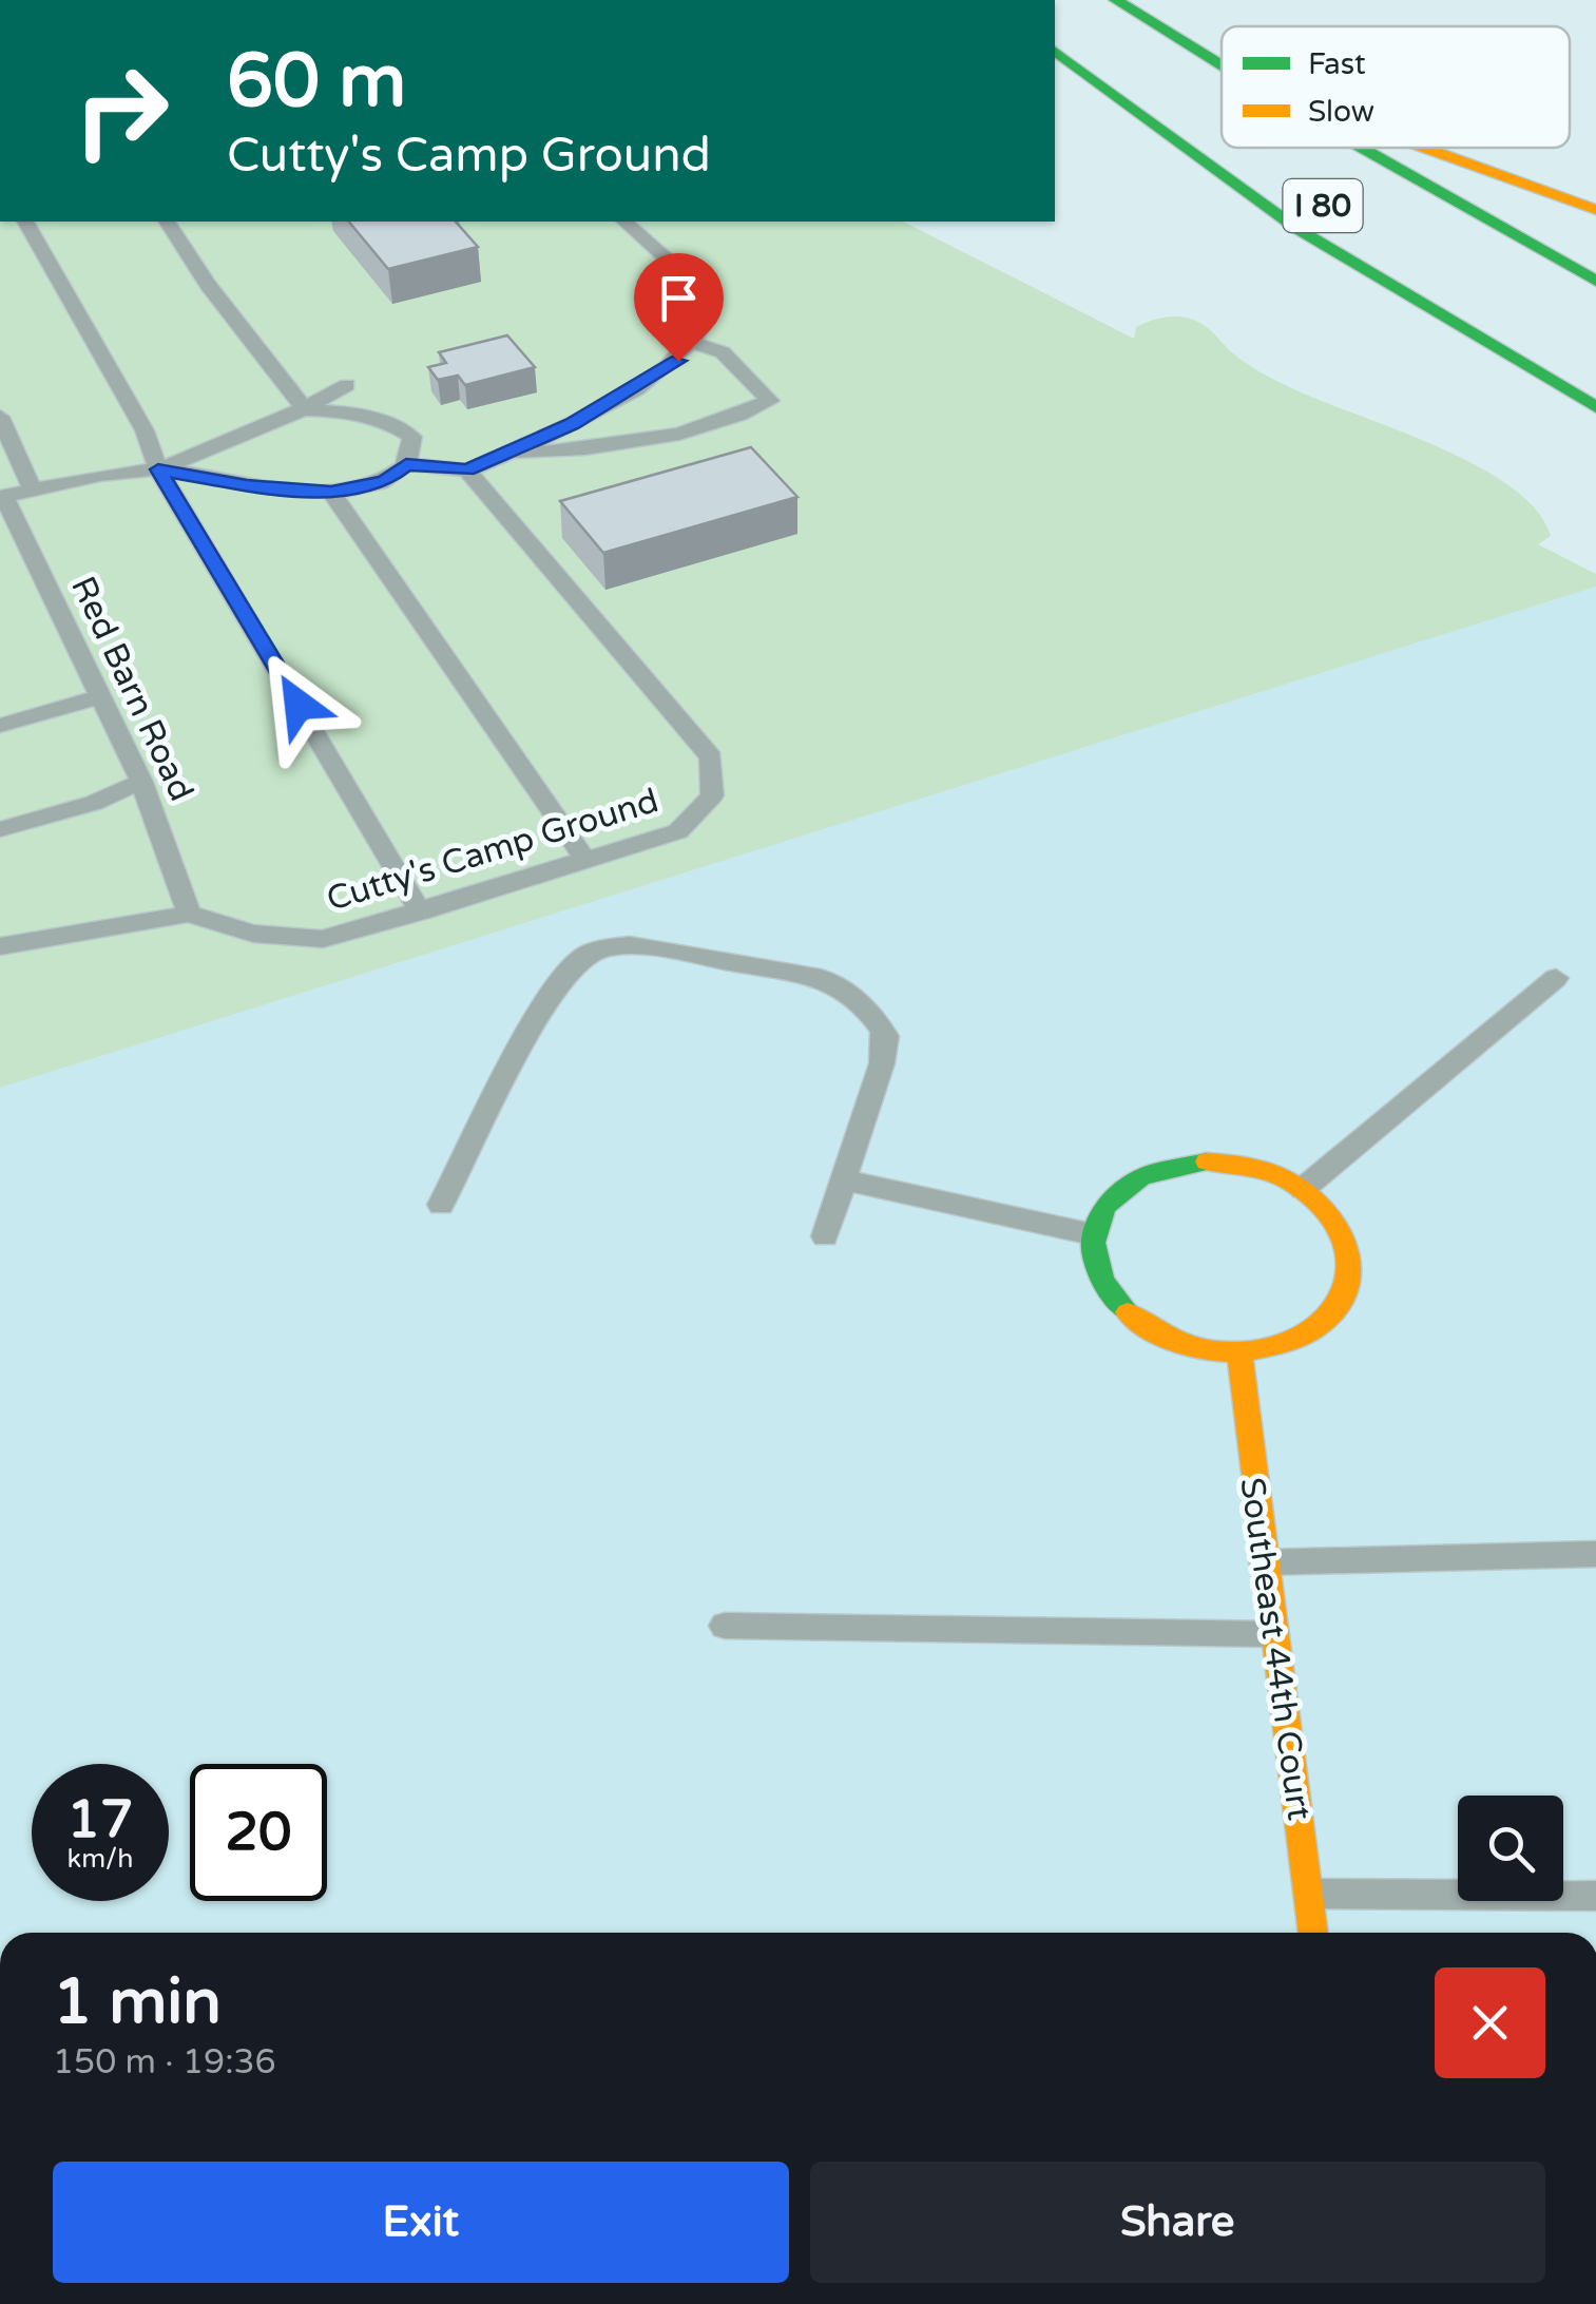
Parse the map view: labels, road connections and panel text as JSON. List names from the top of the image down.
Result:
{
  "streets": {
    "main road": ["I 80", "Southeast 44th Court"],
    "lane": ["Red Barn Road", "Cutty's Camp Ground"]
  },
  "crossings": [
    ["Red Barn Road", "Cutty's Camp Ground"]
  ],
  "legend": ["Fast", "Slow"],
  "page": {
    "turn": ["60 m", "Cutty's Camp Ground"],
    "speed": "17 km/h",
    "limit": "20",
    "heading": ["1 min", "150 m · 19:36"],
    "buttons": ["Exit", "Share"]
  }
}
